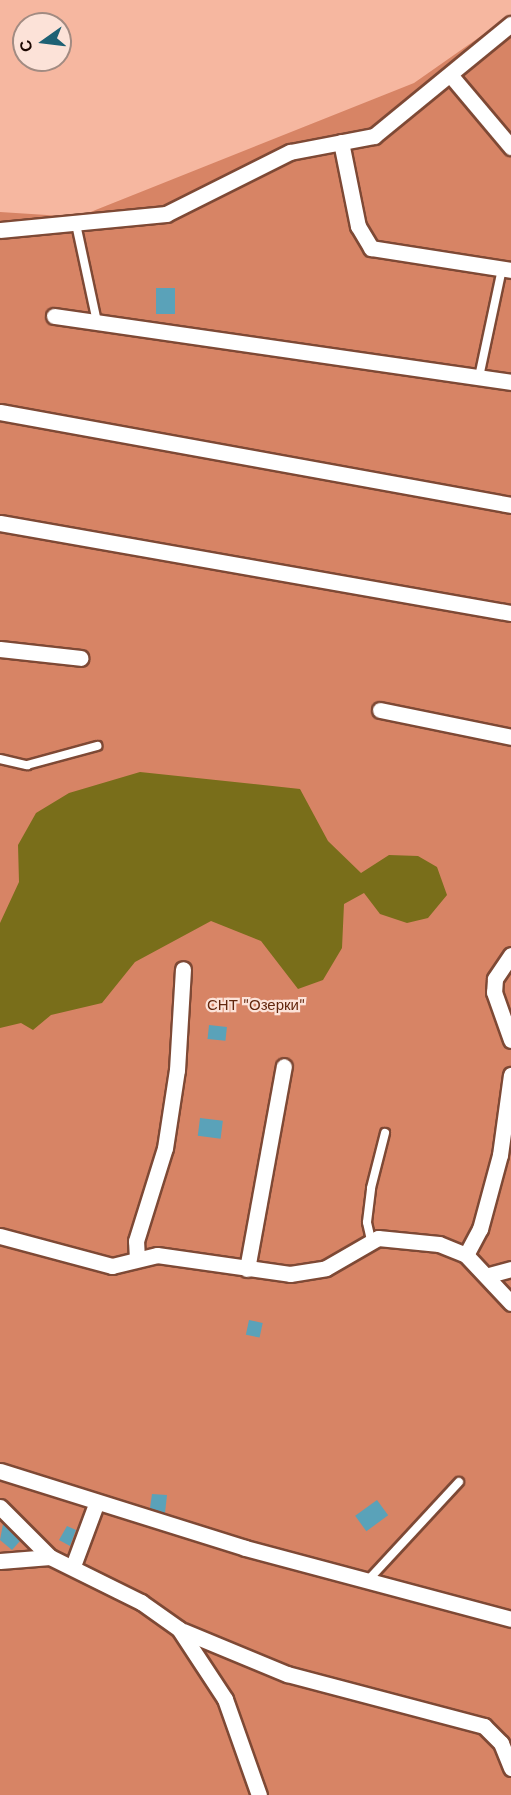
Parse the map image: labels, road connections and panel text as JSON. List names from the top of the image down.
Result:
{
  "parks": ["СНТ \"Озерки\""],
  "north": "left"
}
